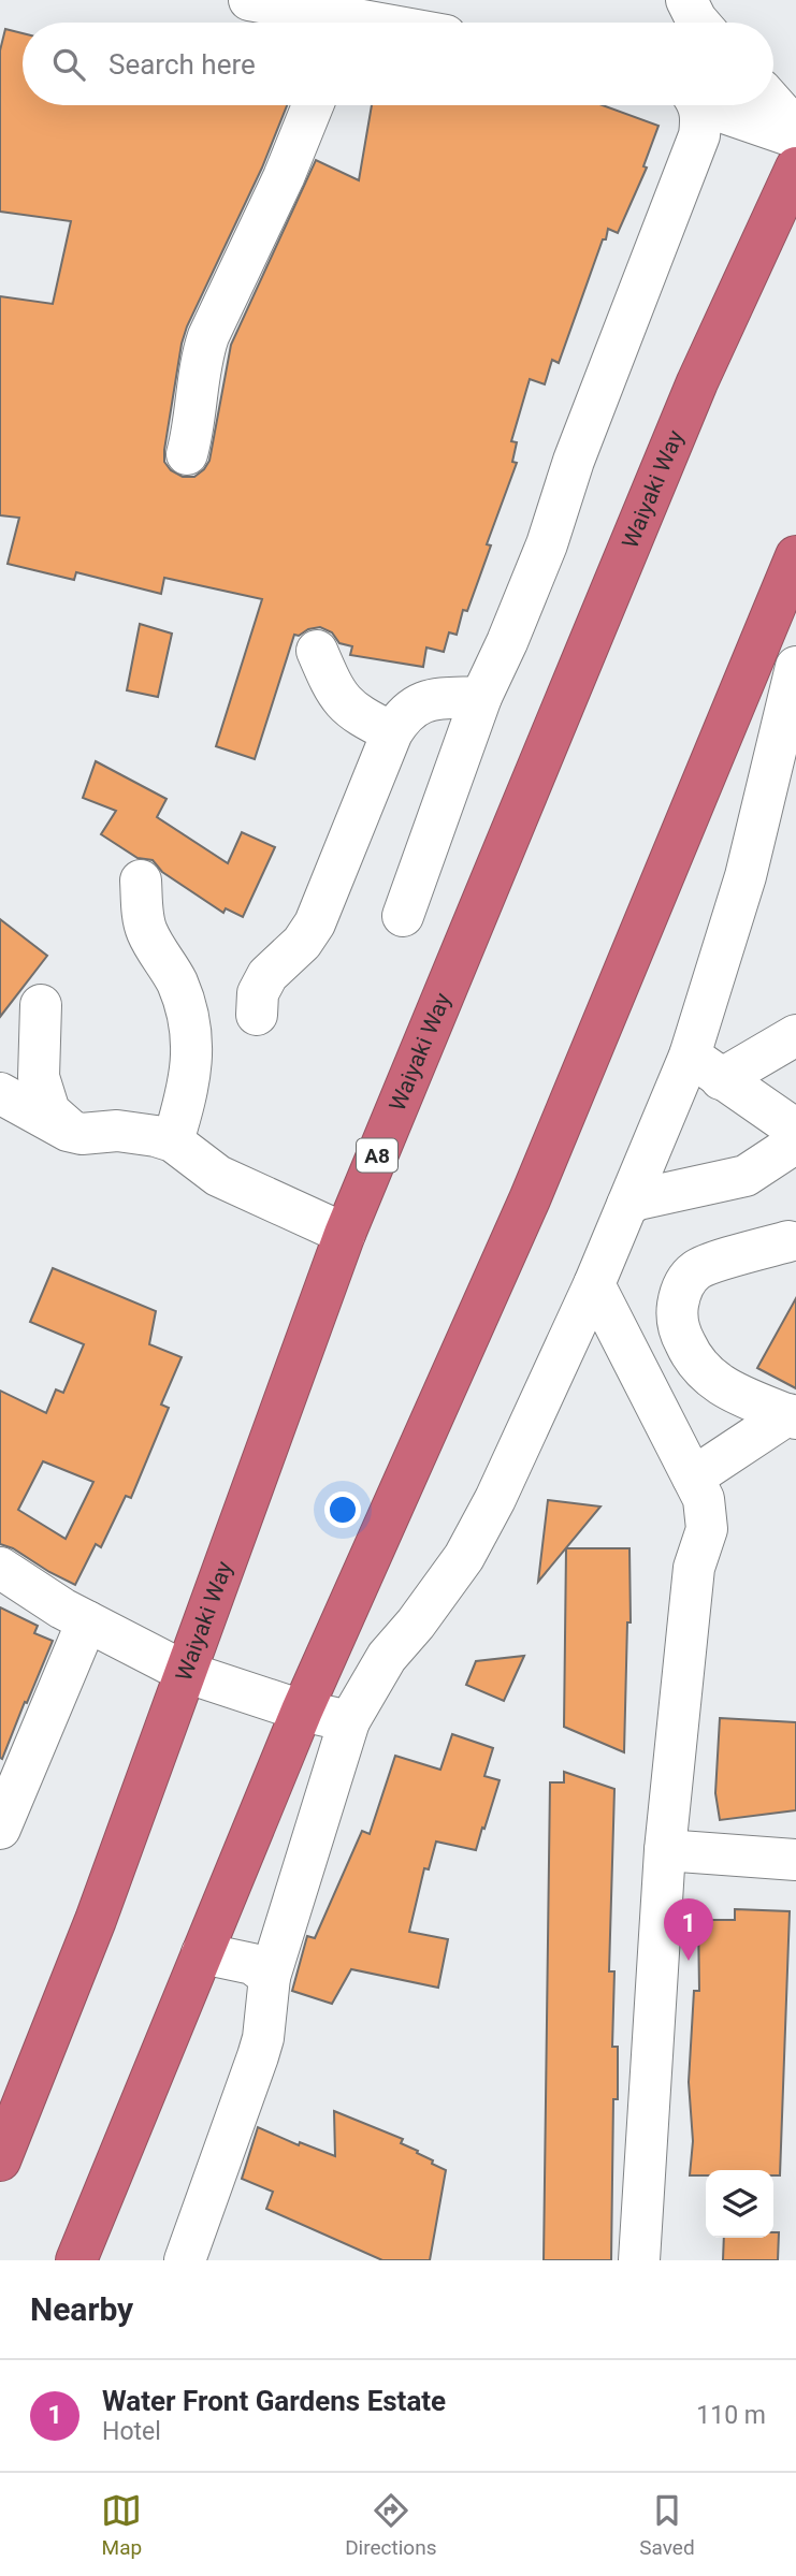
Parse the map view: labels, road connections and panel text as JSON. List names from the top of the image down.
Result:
{
  "streets": {
    "highway": ["Waiyaki Way", "A8"]
  },
  "page": {
    "search": "Search here",
    "pins": "1",
    "heading": "Nearby",
    "list": [
      {
        "mark": "1",
        "name": "Water Front Gardens Estate",
        "note": "Hotel",
        "value": "110 m"
      }
    ],
    "nav": ["Map", "Directions", "Saved"]
  }
}
